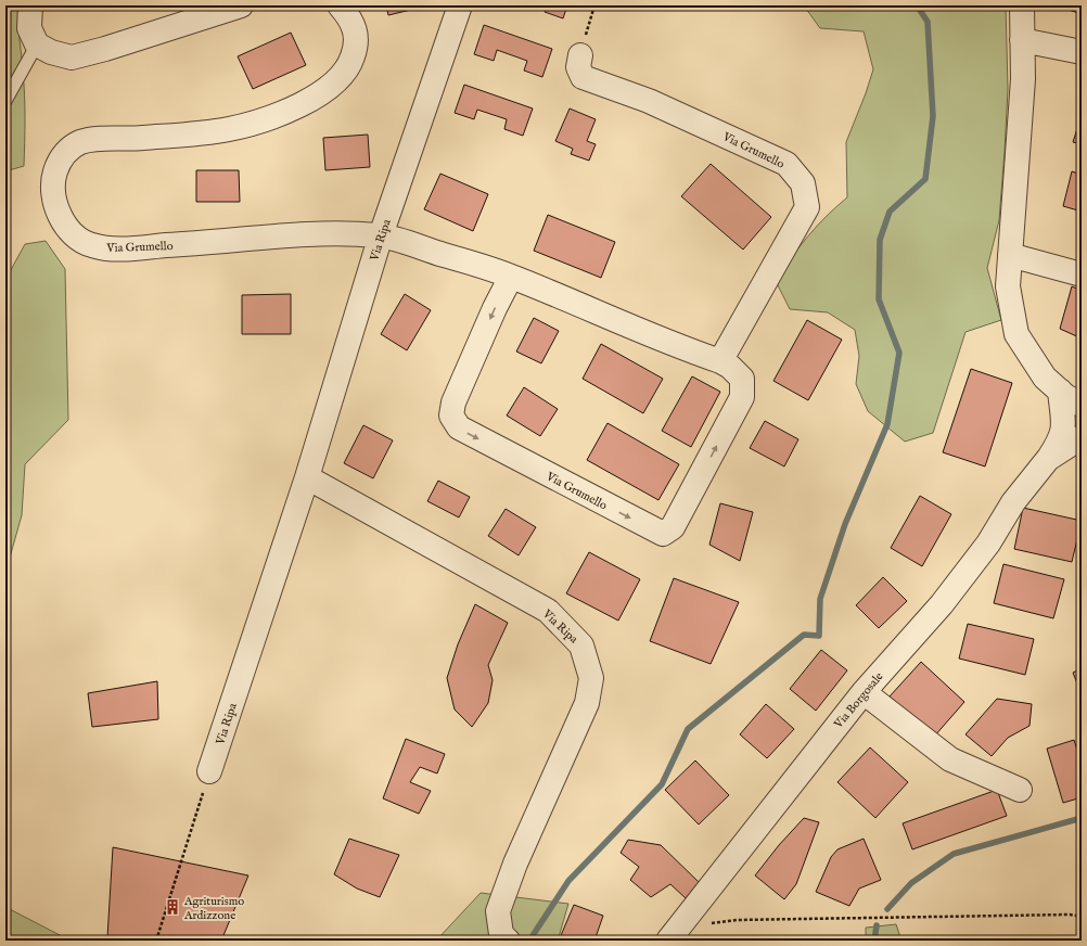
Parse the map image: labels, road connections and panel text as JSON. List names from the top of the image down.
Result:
{
  "streets": {
    "street": ["Via Grumello", "Via Ripa", "Via Borgosale"]
  },
  "crossings": [
    ["Via Grumello", "Via Ripa"]
  ],
  "places": {
    "building": ["Agriturismo Ardizzone"]
  }
}
